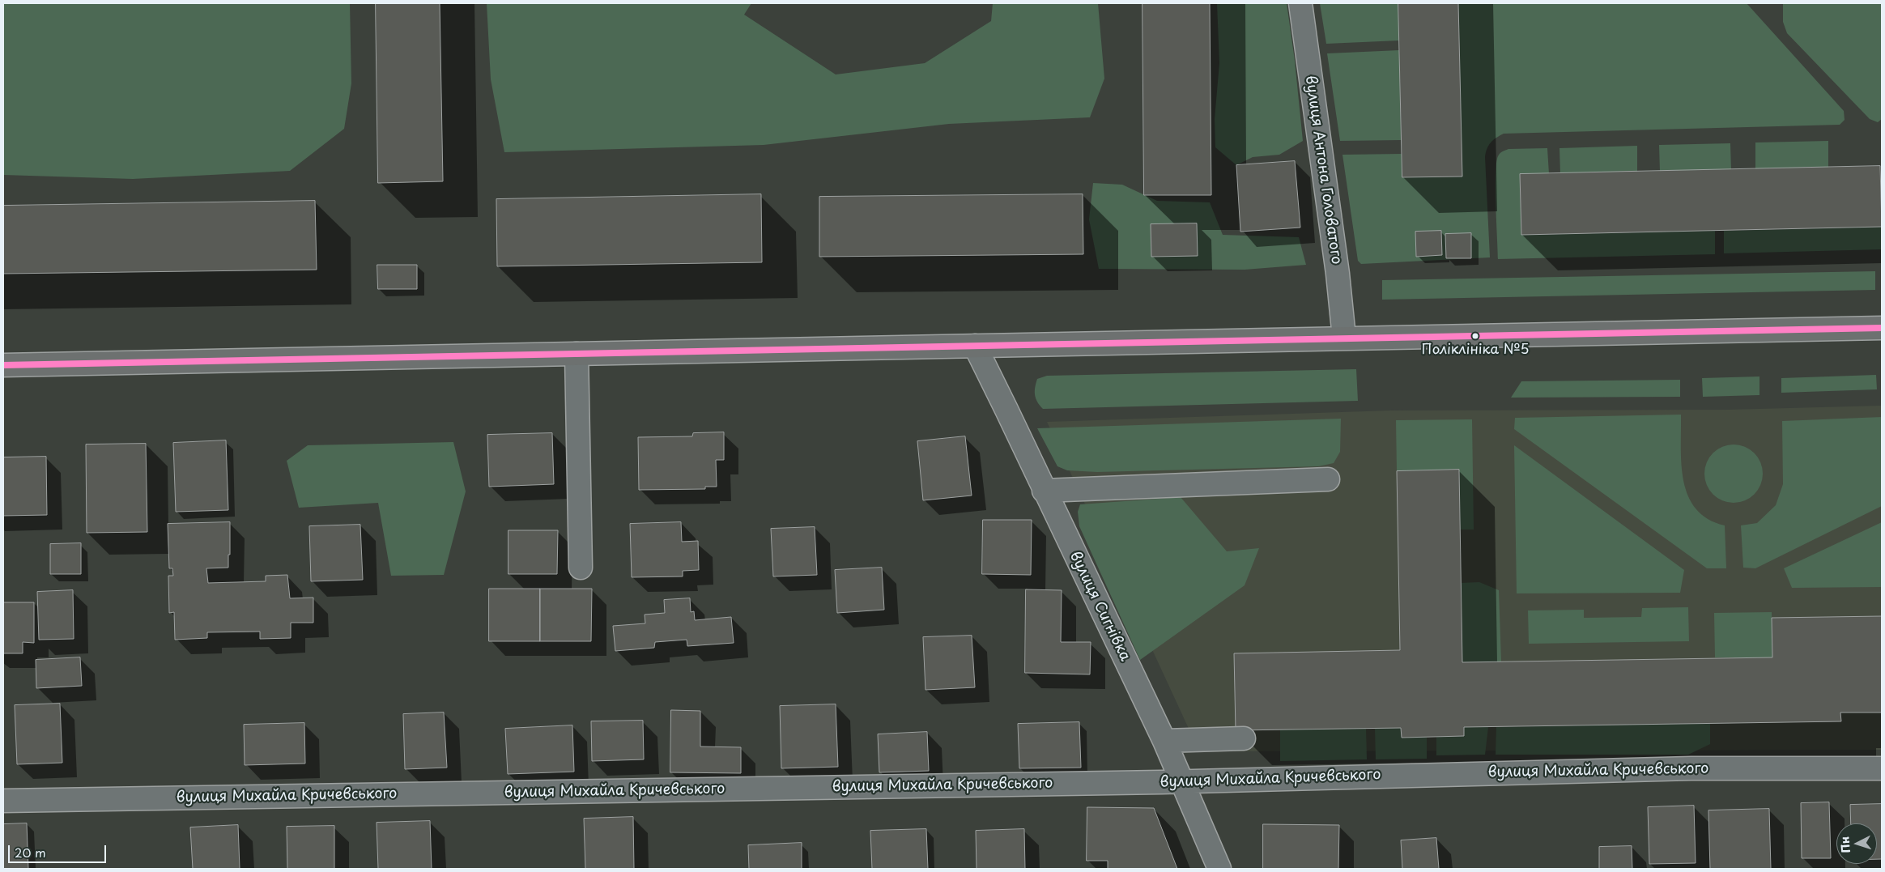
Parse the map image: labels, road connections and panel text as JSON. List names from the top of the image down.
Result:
{
  "streets": {
    "street": ["вулиця Антона Головатого", "вулиця Сигнівка", "вулиця Михайла Кричевського"]
  },
  "crossings": [
    ["вулиця Сигнівка", "вулиця Михайла Кричевського"]
  ],
  "places": ["Поліклініка №5"],
  "scale_bar": "20 m",
  "north": "left"
}
